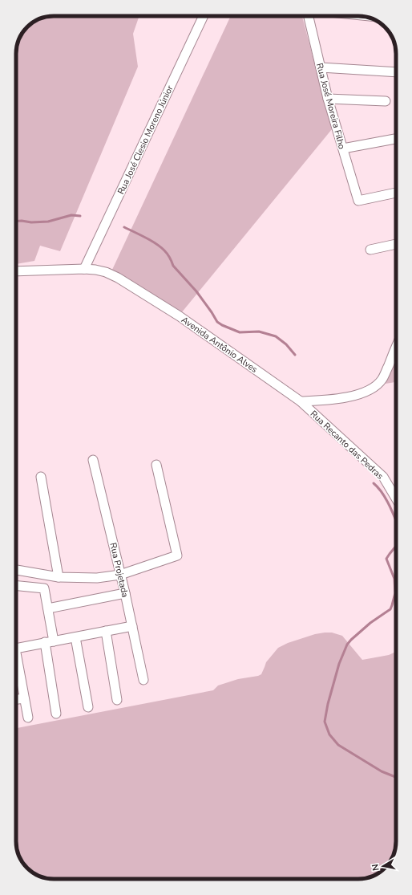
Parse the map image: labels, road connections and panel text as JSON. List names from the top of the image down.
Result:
{
  "streets": {
    "street": [
      "Rua José Moreira Filho",
      "Rua José Clesio Moreno Júnior",
      "Avenida Antônio Alves",
      "Rua Recanto das Pedras",
      "Rua Projetada"
    ]
  },
  "crossings": [
    ["Rua José Clesio Moreno Júnior", "Avenida Antônio Alves"],
    ["Avenida Antônio Alves", "Rua Recanto das Pedras"]
  ],
  "north": "left"
}
